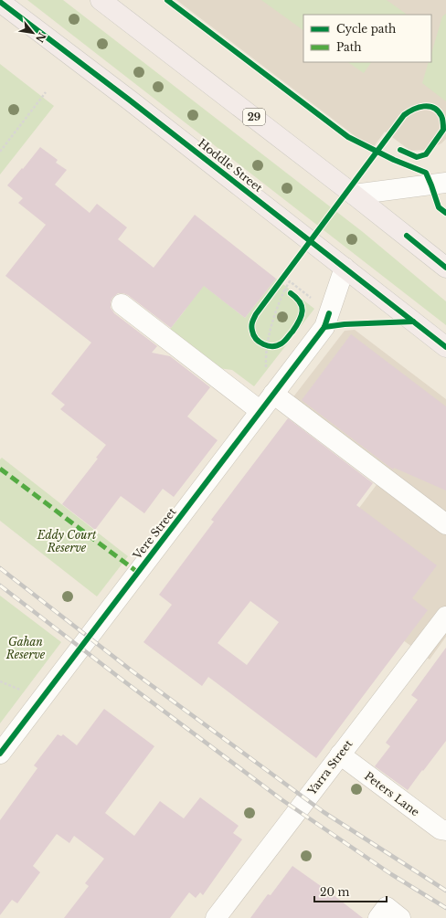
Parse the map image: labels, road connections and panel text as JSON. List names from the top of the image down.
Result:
{
  "streets": {
    "highway": ["29", "Hoddle Street"],
    "street": ["Vere Street", "Yarra Street", "Peters Lane"]
  },
  "crossings": [
    ["Hoddle Street", "Vere Street"],
    ["Yarra Street", "Peters Lane"]
  ],
  "parks": ["Eddy Court Reserve", "Gahan Reserve"],
  "legend": ["Cycle path", "Path"],
  "scale_bar": "20 m",
  "north": "bottom right"
}
